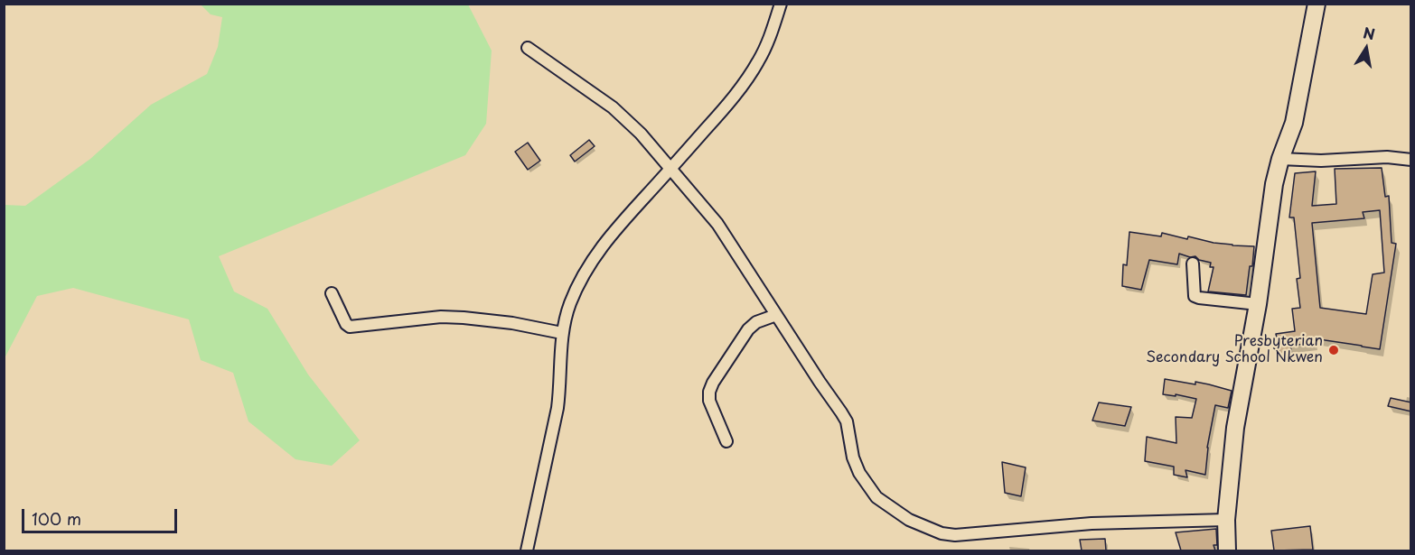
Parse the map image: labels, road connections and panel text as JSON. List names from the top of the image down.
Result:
{
  "places": ["Presbyterian Secondary School Nkwen"],
  "scale_bar": "100 m",
  "north": "top"
}
